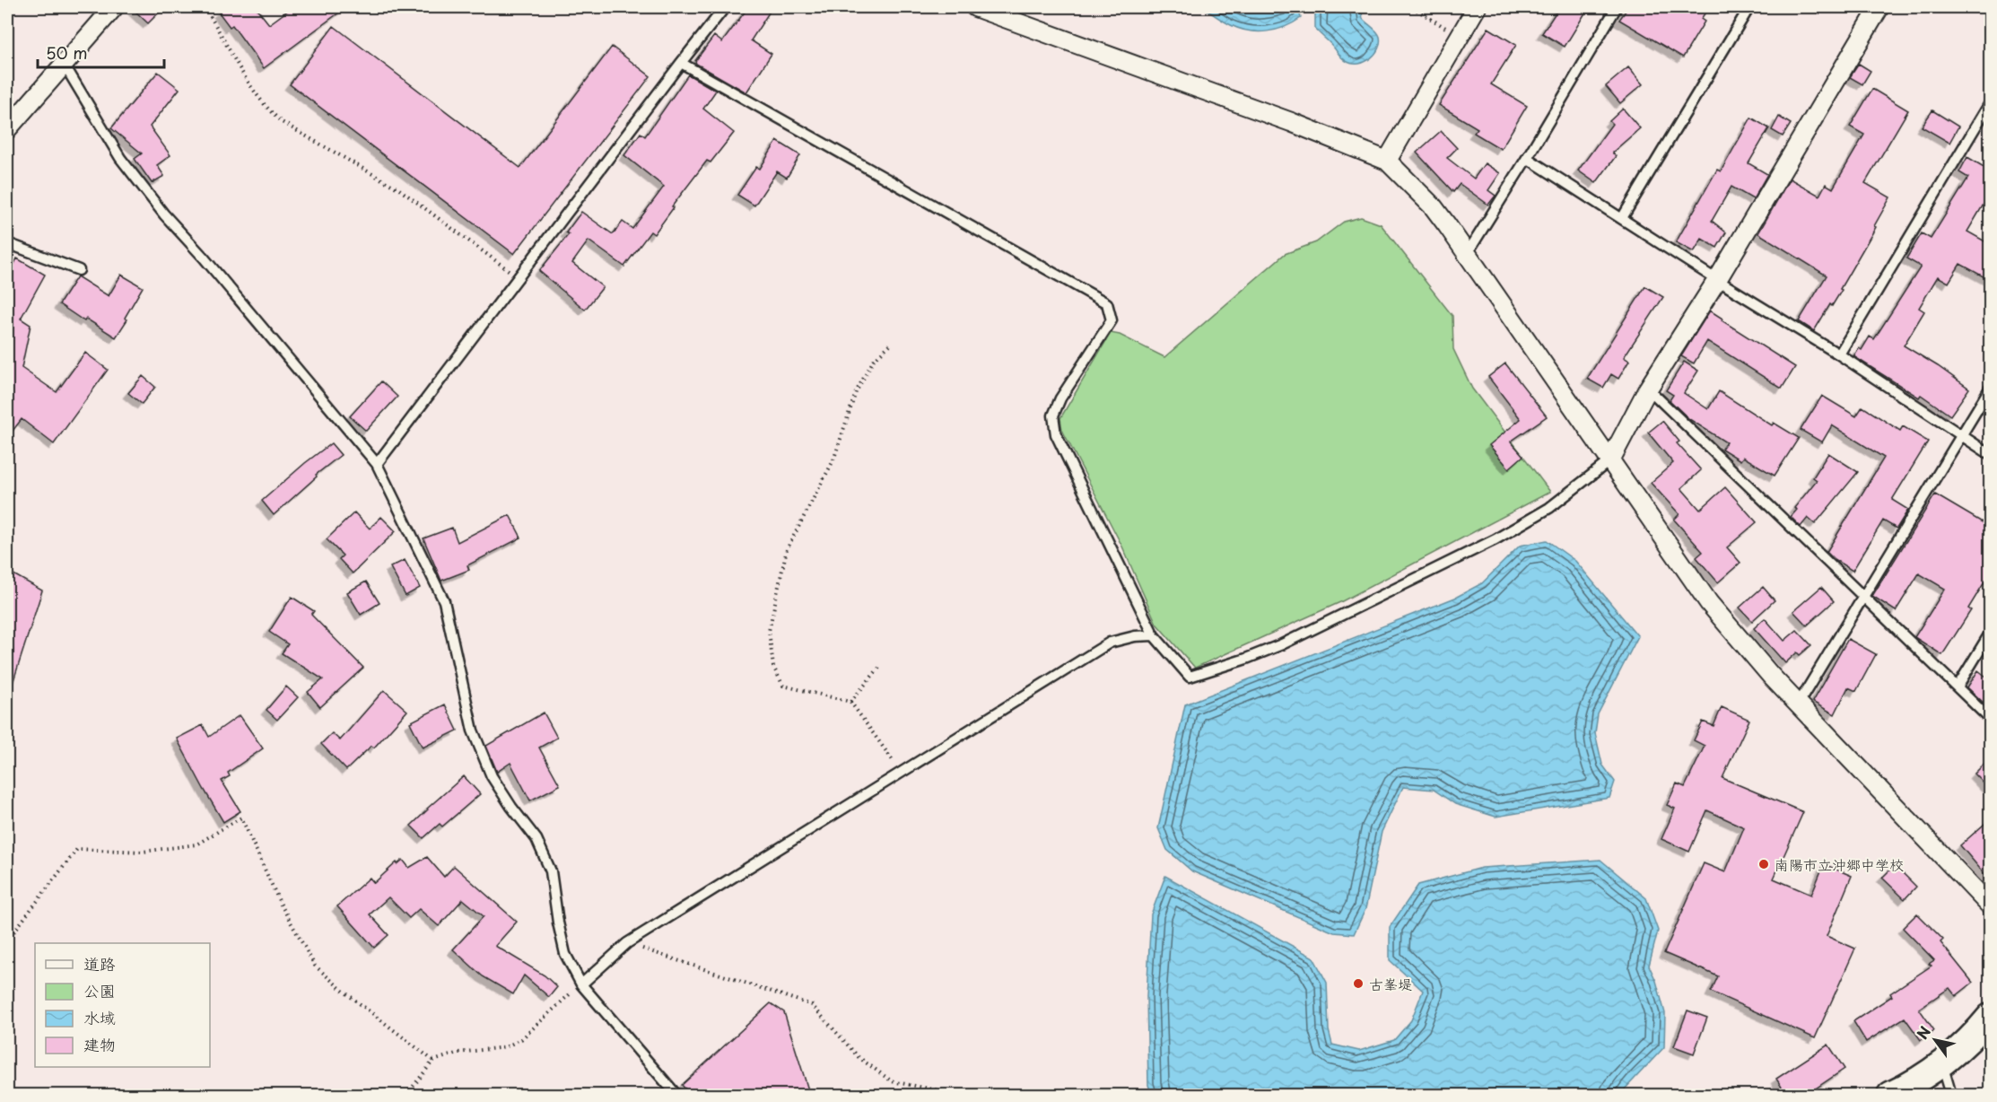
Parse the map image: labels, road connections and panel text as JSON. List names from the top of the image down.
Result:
{
  "places": ["南陽市立沖郷中学校", "古峯堤"],
  "legend": [
    "道路",
    "公園",
    "水域",
    "建物"
  ],
  "scale_bar": "50 m",
  "north": "top left"
}
